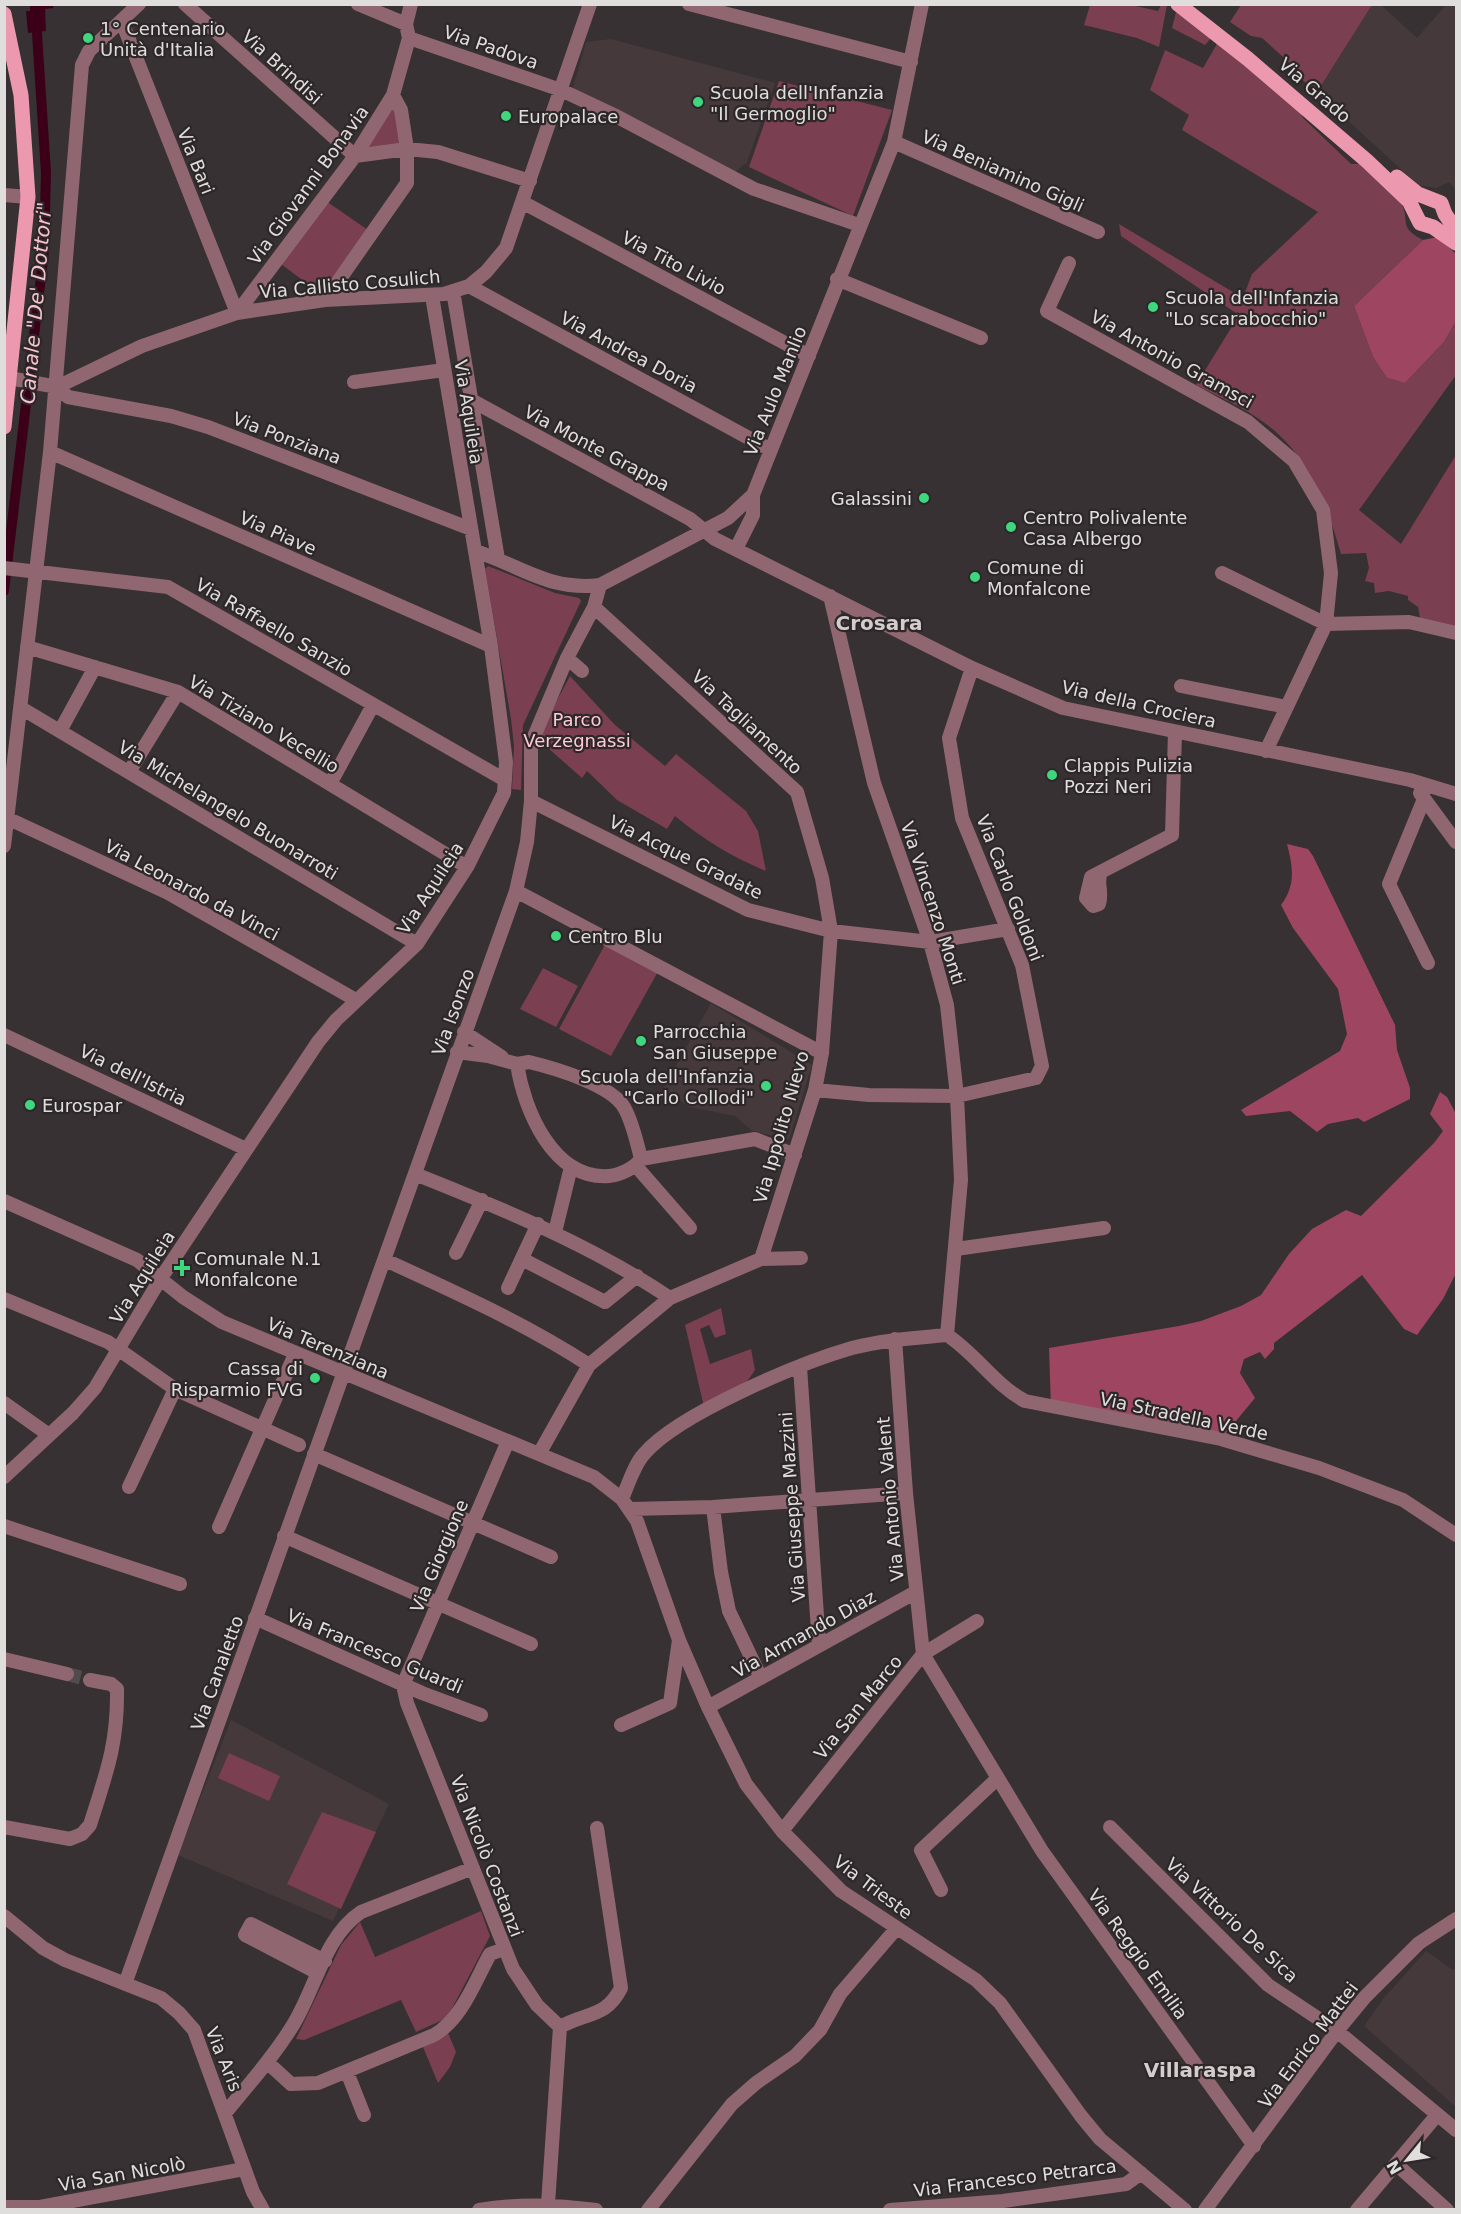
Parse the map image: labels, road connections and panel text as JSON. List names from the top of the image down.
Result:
{
  "streets": {
    "main road": ["Via Grado"],
    "street": [
      "Via Padova",
      "Via Brindisi",
      "Via Bari",
      "Via Beniamino Gigli",
      "Via Giovanni Bonavia",
      "Via Tito Livio",
      "Via Callisto Cosulich",
      "Via Andrea Doria",
      "Via Antonio Gramsci",
      "Via Aulo Manlio",
      "Via Aquileia",
      "Via Ponziana",
      "Via Monte Grappa",
      "Via Piave",
      "Via Raffaello Sanzio",
      "Via della Crociera",
      "Via Tagliamento",
      "Via Tiziano Vecellio",
      "Via Michelangelo Buonarroti",
      "Via Acque Gradate",
      "Via Carlo Goldoni",
      "Via Leonardo da Vinci",
      "Via Vincenzo Monti",
      "Via Isonzo",
      "Via dell'Istria",
      "Via Ippolito Nievo",
      "Via Terenziana",
      "Via Stradella Verde",
      "Via Antonio Valent",
      "Via Giuseppe Mazzini",
      "Via Giorgione",
      "Via Armando Diaz",
      "Via Francesco Guardi",
      "Via Canaletto",
      "Via San Marco",
      "Via Nicolò Costanzi",
      "Via Trieste",
      "Via Vittorio De Sica",
      "Via Reggio Emilia",
      "Via Enrico Mattei",
      "Via Aris",
      "Via San Nicolò",
      "Via Francesco Petrarca"
    ]
  },
  "crossings": [
    ["Via Padova", "Via Giovanni Bonavia"],
    ["Via Padova", "Via Callisto Cosulich"],
    ["Via Padova", "Via Aulo Manlio"],
    ["Via Brindisi", "Via Giovanni Bonavia"],
    ["Via Bari", "Via Giovanni Bonavia"],
    ["Via Bari", "Via Callisto Cosulich"],
    ["Via Beniamino Gigli", "Via Aulo Manlio"],
    ["Via Giovanni Bonavia", "Via Callisto Cosulich"],
    ["Via Tito Livio", "Via Callisto Cosulich"],
    ["Via Tito Livio", "Via Aulo Manlio"],
    ["Via Callisto Cosulich", "Via Andrea Doria"],
    ["Via Callisto Cosulich", "Via Aquileia"],
    ["Via Callisto Cosulich", "Via Ponziana"],
    ["Via Andrea Doria", "Via Aulo Manlio"],
    ["Via Antonio Gramsci", "Via della Crociera"],
    ["Via Aulo Manlio", "Via Aquileia"],
    ["Via Aulo Manlio", "Via Monte Grappa"],
    ["Via Aulo Manlio", "Via della Crociera"],
    ["Via Aulo Manlio", "Via Isonzo"],
    ["Via Aquileia", "Via Ponziana"],
    ["Via Aquileia", "Via Monte Grappa"],
    ["Via Aquileia", "Via Piave"],
    ["Via Aquileia", "Via Raffaello Sanzio"],
    ["Via Aquileia", "Via Tiziano Vecellio"],
    ["Via Aquileia", "Via Michelangelo Buonarroti"],
    ["Via Aquileia", "Via Leonardo da Vinci"],
    ["Via Aquileia", "Via dell'Istria"],
    ["Via Aquileia", "Via Terenziana"],
    ["Via Monte Grappa", "Via della Crociera"],
    ["Via della Crociera", "Via Carlo Goldoni"],
    ["Via della Crociera", "Via Vincenzo Monti"],
    ["Via Tagliamento", "Via Acque Gradate"],
    ["Via Tagliamento", "Via Isonzo"],
    ["Via Tagliamento", "Via Ippolito Nievo"],
    ["Via Acque Gradate", "Via Carlo Goldoni"],
    ["Via Acque Gradate", "Via Vincenzo Monti"],
    ["Via Acque Gradate", "Via Isonzo"],
    ["Via Acque Gradate", "Via Ippolito Nievo"],
    ["Via Carlo Goldoni", "Via Vincenzo Monti"],
    ["Via Vincenzo Monti", "Via Stradella Verde"],
    ["Via Isonzo", "Via Terenziana"],
    ["Via Isonzo", "Via Canaletto"],
    ["Via Terenziana", "Via Giorgione"],
    ["Via Terenziana", "Via Canaletto"],
    ["Via Terenziana", "Via Trieste"],
    ["Via Antonio Valent", "Via Armando Diaz"],
    ["Via Antonio Valent", "Via San Marco"],
    ["Via Antonio Valent", "Via Reggio Emilia"],
    ["Via Giuseppe Mazzini", "Via Armando Diaz"],
    ["Via Giorgione", "Via Francesco Guardi"],
    ["Via Giorgione", "Via Nicolò Costanzi"],
    ["Via Armando Diaz", "Via Trieste"],
    ["Via Francesco Guardi", "Via Canaletto"],
    ["Via Francesco Guardi", "Via Nicolò Costanzi"],
    ["Via Canaletto", "Via Aris"],
    ["Via San Marco", "Via Trieste"],
    ["Via San Marco", "Via Reggio Emilia"],
    ["Via Trieste", "Via Francesco Petrarca"],
    ["Via Vittorio De Sica", "Via Enrico Mattei"],
    ["Via Reggio Emilia", "Via Enrico Mattei"],
    ["Via Aris", "Via San Nicolò"]
  ],
  "districts": ["Crosara", "Villaraspa"],
  "water": ["Canale \"De' Dottori\""],
  "parks": ["Parco Verzegnassi"],
  "places": {
    "other": [
      "1° Centenario Unità d'Italia",
      "Scuola dell'Infanzia \"Il Germoglio\"",
      "Europalace",
      "Scuola dell'Infanzia \"Lo scarabocchio\"",
      "Galassini",
      "Centro Polivalente Casa Albergo",
      "Comune di Monfalcone",
      "Clappis Pulizia Pozzi Neri",
      "Centro Blu",
      "Parrocchia San Giuseppe",
      "Scuola dell'Infanzia \"Carlo Collodi\"",
      "Eurospar",
      "Cassa di Risparmio FVG"
    ],
    "health": ["Comunale N.1 Monfalcone"]
  },
  "north": "bottom left"
}
